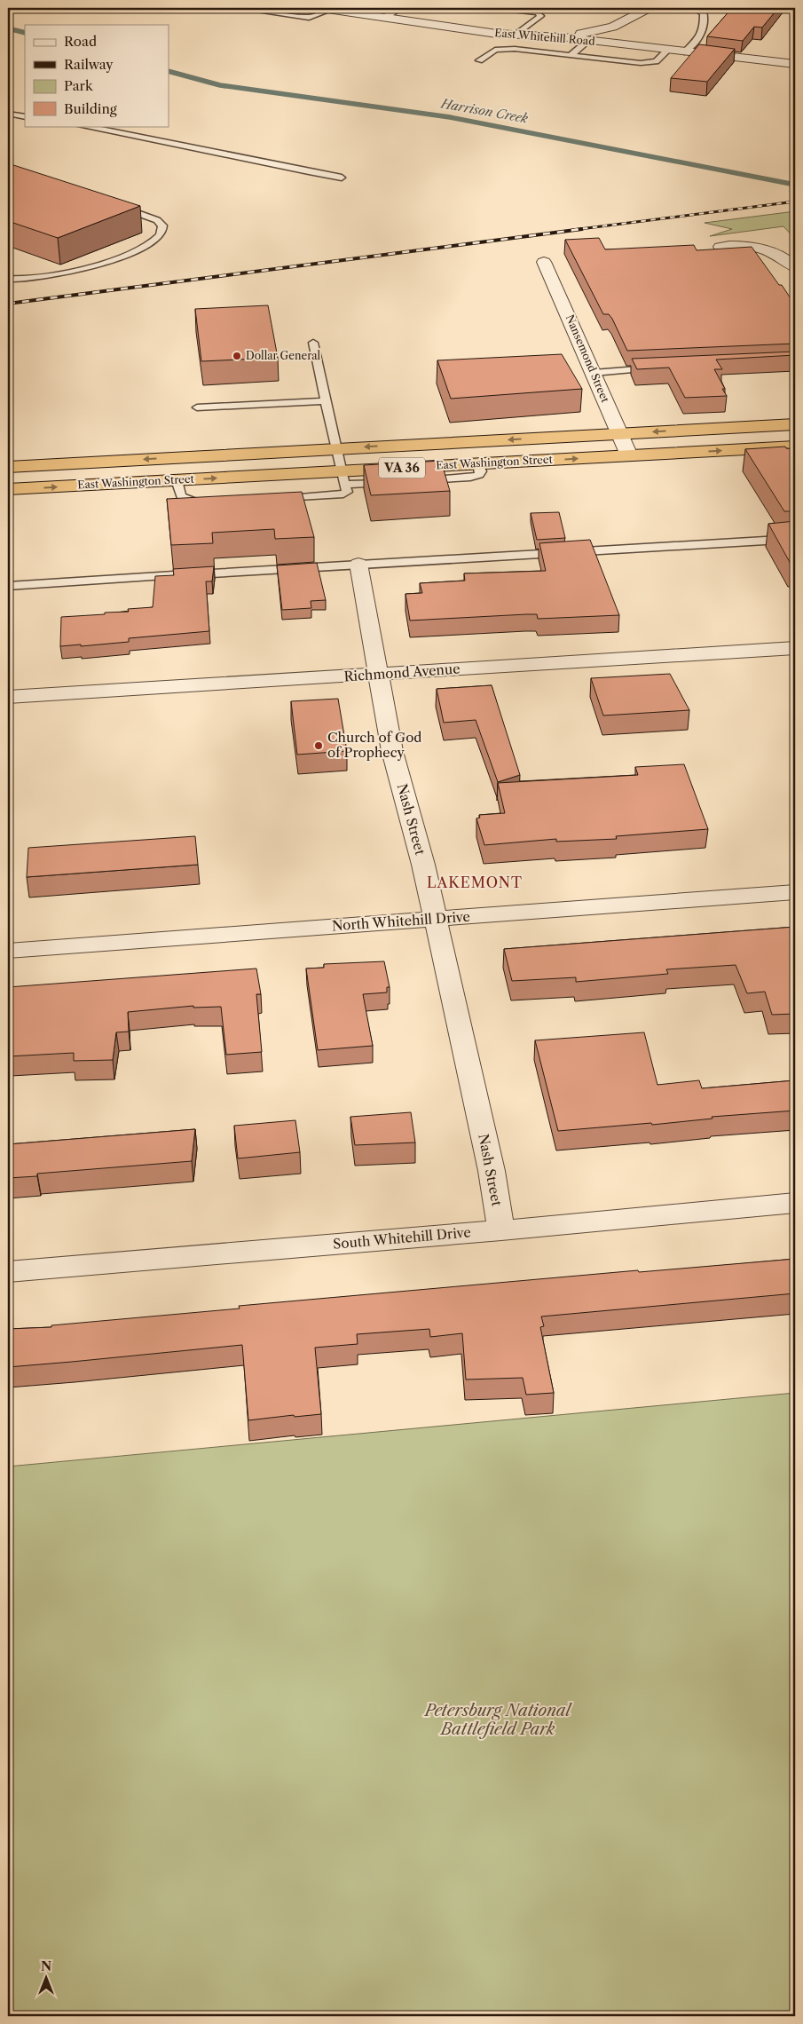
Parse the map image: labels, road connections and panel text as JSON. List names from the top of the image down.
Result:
{
  "streets": {
    "highway": ["East Washington Street", "VA 36"],
    "street": [
      "East Whitehill Road",
      "Nansemond Street",
      "Richmond Avenue",
      "Nash Street",
      "North Whitehill Drive",
      "South Whitehill Drive"
    ]
  },
  "crossings": [
    ["Nansemond Street", "East Washington Street"],
    ["Richmond Avenue", "Nash Street"],
    ["Nash Street", "North Whitehill Drive"],
    ["Nash Street", "South Whitehill Drive"]
  ],
  "districts": ["LAKEMONT"],
  "water": ["Harrison Creek"],
  "parks": ["Petersburg National Battlefield Park"],
  "places": ["Dollar General", "Church of God of Prophecy"],
  "legend": [
    "Road",
    "Railway",
    "Park",
    "Building"
  ],
  "north": "top"
}
